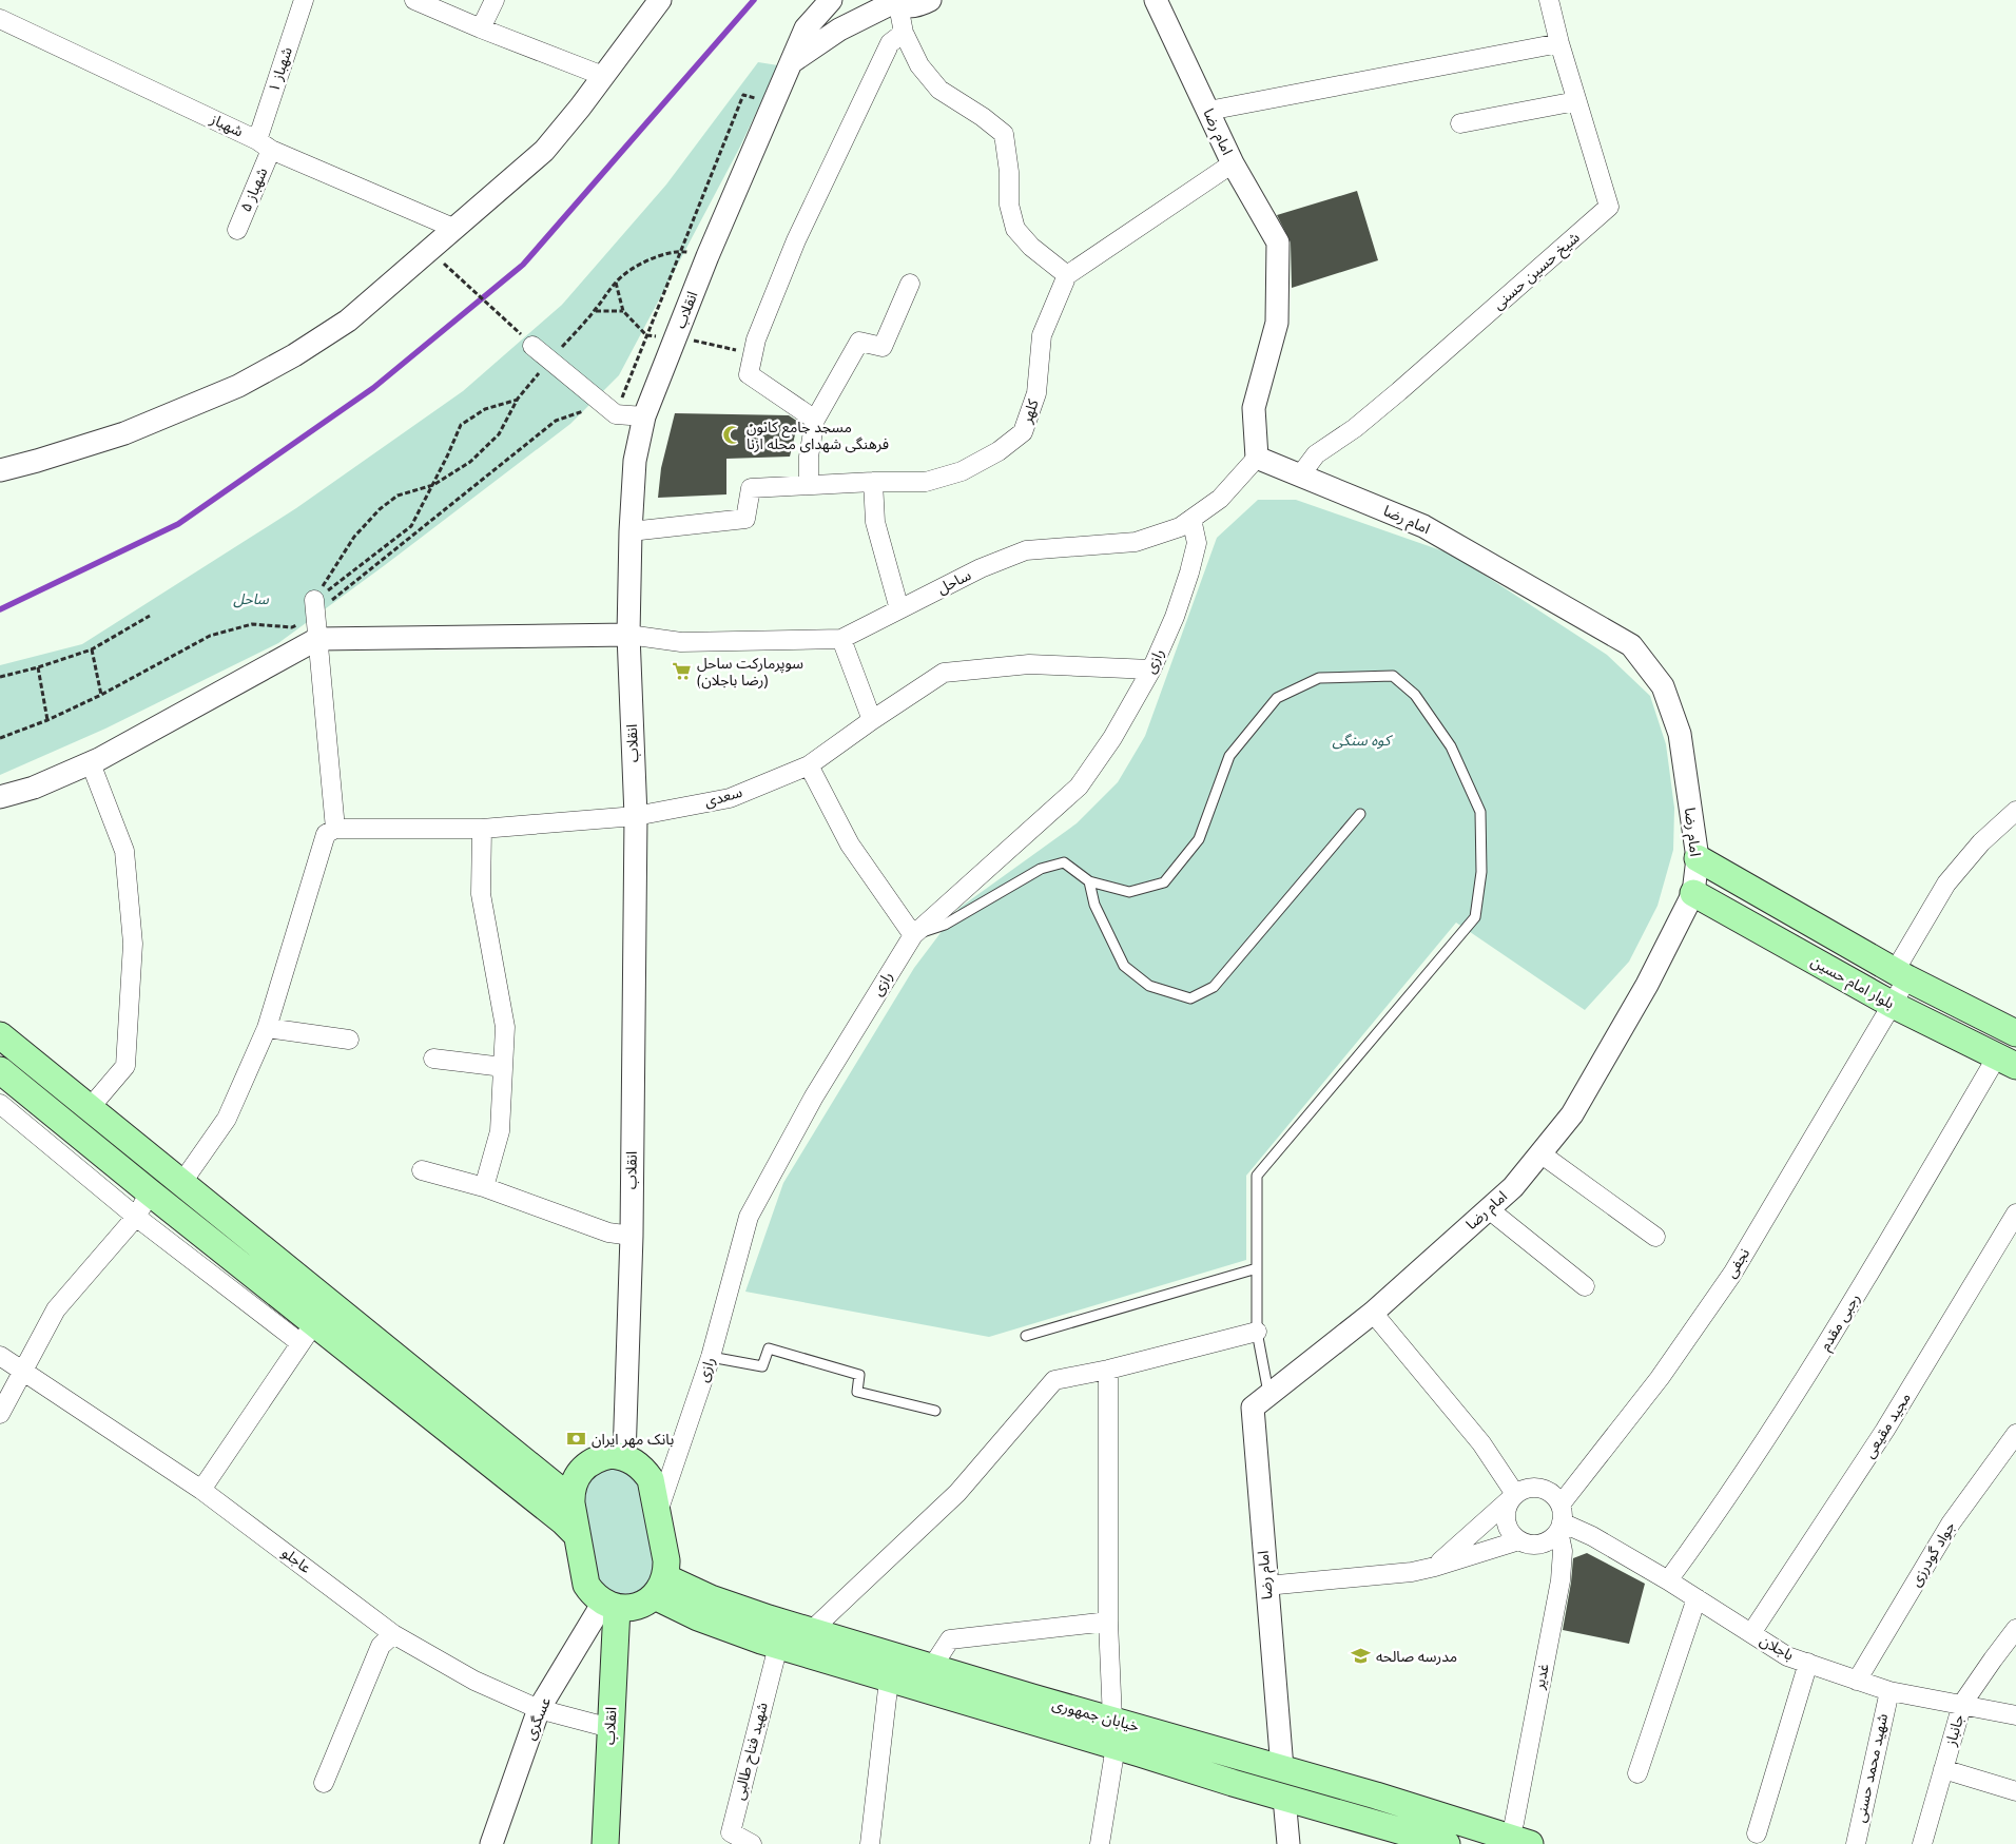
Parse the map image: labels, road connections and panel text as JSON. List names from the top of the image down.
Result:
{
  "streets": {
    "main road": ["انقلاب", "بلوار امام حسین", "خیابان جمهوری"],
    "street": [
      "شهباز ۱",
      "شهباز",
      "امام رضا",
      "شهباز ۵",
      "شیخ حسین حسنی",
      "کلهر",
      "ساحل",
      "رازی",
      "سعدی",
      "نجفی",
      "رجبی مقدم",
      "مجید مقیعی",
      "جواد گودرزی",
      "عاجلو",
      "باجلان",
      "غدیر",
      "عسگری",
      "جانباز",
      "شهید فتاح طالبی",
      "شهید محمد حسنی"
    ]
  },
  "crossings": [
    ["شهباز ۱", "شهباز"],
    ["شهباز ۱", "شهباز ۵"],
    ["شهباز", "شهباز ۵"],
    ["امام رضا", "شیخ حسین حسنی"],
    ["امام رضا", "ساحل"],
    ["امام رضا", "بلوار امام حسین"],
    ["امام رضا", "خیابان جمهوری"],
    ["انقلاب", "کلهر"],
    ["انقلاب", "ساحل"],
    ["انقلاب", "رازی"],
    ["انقلاب", "سعدی"],
    ["انقلاب", "عاجلو"],
    ["انقلاب", "خیابان جمهوری"],
    ["انقلاب", "عسگری"],
    ["ساحل", "رازی"],
    ["رازی", "سعدی"],
    ["رازی", "خیابان جمهوری"],
    ["رازی", "عسگری"],
    ["بلوار امام حسین", "نجفی"],
    ["بلوار امام حسین", "رجبی مقدم"],
    ["نجفی", "باجلان"],
    ["نجفی", "غدیر"],
    ["رجبی مقدم", "باجلان"],
    ["مجید مقیعی", "باجلان"],
    ["جواد گودرزی", "باجلان"],
    ["عاجلو", "عسگری"],
    ["باجلان", "غدیر"],
    ["باجلان", "جانباز"],
    ["باجلان", "شهید محمد حسنی"],
    ["خیابان جمهوری", "عسگری"],
    ["خیابان جمهوری", "شهید فتاح طالبی"]
  ],
  "parks": ["ساحل", "کوه سنگی"],
  "places": {
    "mosque": ["مسجد جامع کانون فرهنگی شهدای محله ازنا"],
    "supermarket": ["سوپرمارکت ساحل (رضا باجلان)"],
    "bank": ["بانک مهر ایران"],
    "school or university": ["مدرسه صالحه"]
  }
}
